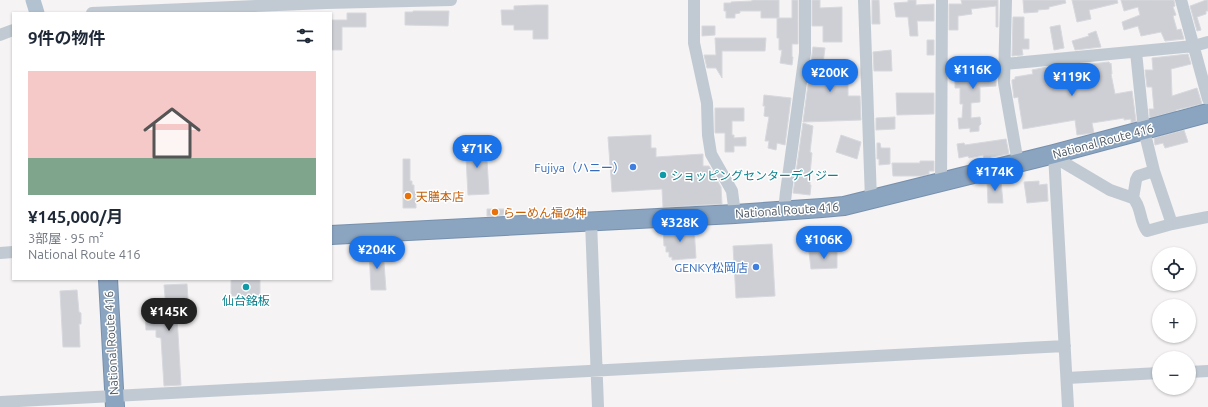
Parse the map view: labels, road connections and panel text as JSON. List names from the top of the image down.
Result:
{
  "streets": {
    "highway": ["National Route 416"]
  },
  "places": [
    "Fujiya（ハニー）",
    "ショッピングセンターデイジー",
    "天膳本店",
    "らーめん福の神",
    "GENKY松岡店",
    "仙台銘板"
  ],
  "page": {
    "heading": "9件の物件",
    "price": [
      "¥116K",
      "¥200K",
      "¥119K",
      "¥71K",
      "¥174K",
      "¥328K",
      "¥106K",
      "¥204K",
      "¥145K"
    ],
    "list": [
      {
        "name": "¥145,000/月",
        "note": "3部屋 · 95 m² · National Route 416"
      }
    ],
    "map_buttons": ["+", "−"]
  }
}
